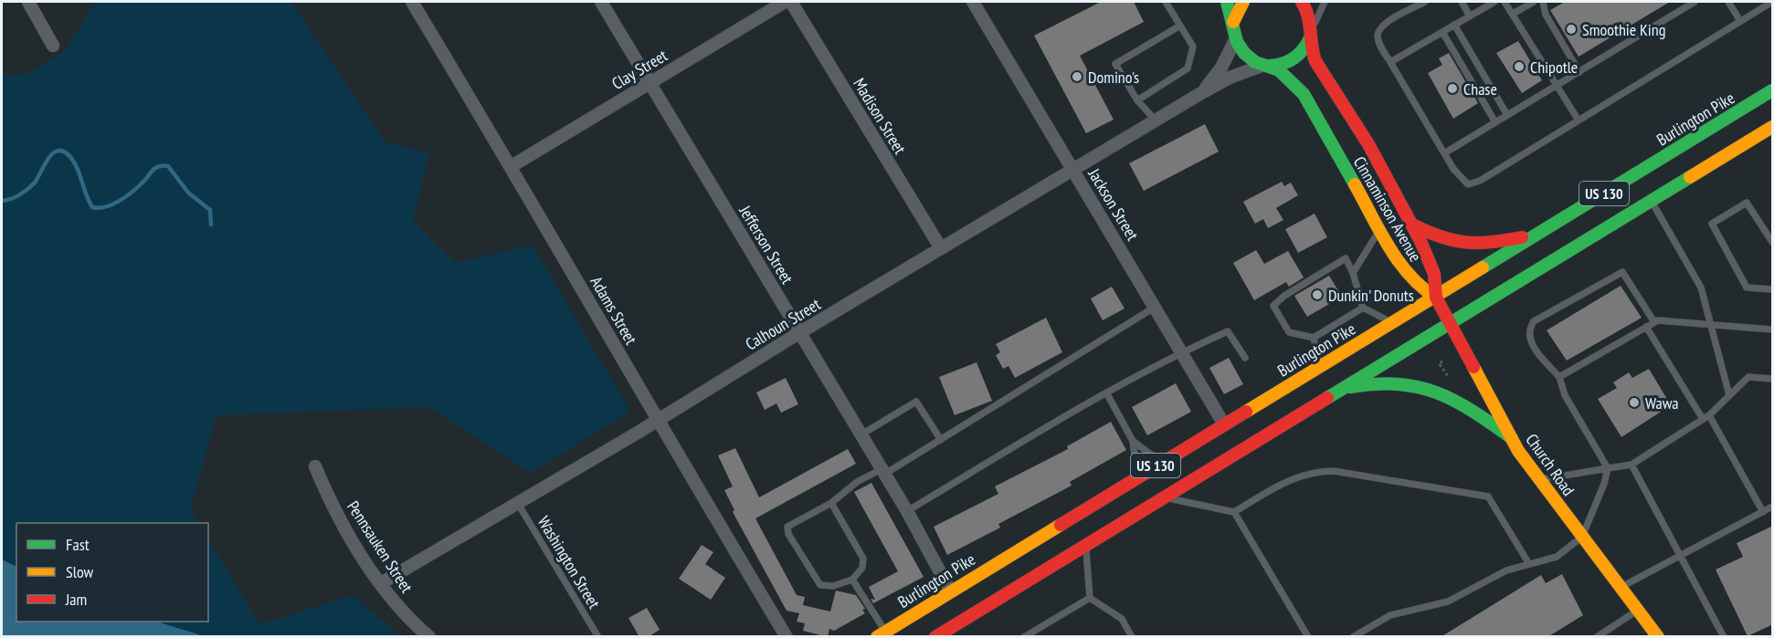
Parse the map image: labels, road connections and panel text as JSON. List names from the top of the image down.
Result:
{
  "streets": {
    "main road": [
      "Burlington Pike",
      "US 130",
      "Cinnaminson Avenue",
      "Calhoun Street",
      "Church Road"
    ],
    "street": [
      "Clay Street",
      "Madison Street",
      "Jackson Street",
      "Jefferson Street",
      "Adams Street",
      "Pennsauken Street"
    ],
    "lane": ["Washington Street"]
  },
  "crossings": [
    ["Clay Street", "Jefferson Street"],
    ["Clay Street", "Adams Street"],
    ["Madison Street", "Calhoun Street"],
    ["Burlington Pike", "Jackson Street"],
    ["Burlington Pike", "Cinnaminson Avenue"],
    ["Burlington Pike", "Jefferson Street"],
    ["Burlington Pike", "Church Road"],
    ["US 130", "Church Road"],
    ["Jackson Street", "Calhoun Street"],
    ["Cinnaminson Avenue", "Calhoun Street"],
    ["Cinnaminson Avenue", "Church Road"],
    ["Jefferson Street", "Calhoun Street"],
    ["Adams Street", "Calhoun Street"],
    ["Calhoun Street", "Pennsauken Street"],
    ["Calhoun Street", "Washington Street"]
  ],
  "places": [
    "Smoothie King",
    "Chipotle",
    "Domino's",
    "Chase",
    "Dunkin' Donuts",
    "Wawa"
  ],
  "legend": ["Fast", "Slow", "Jam"]
}
